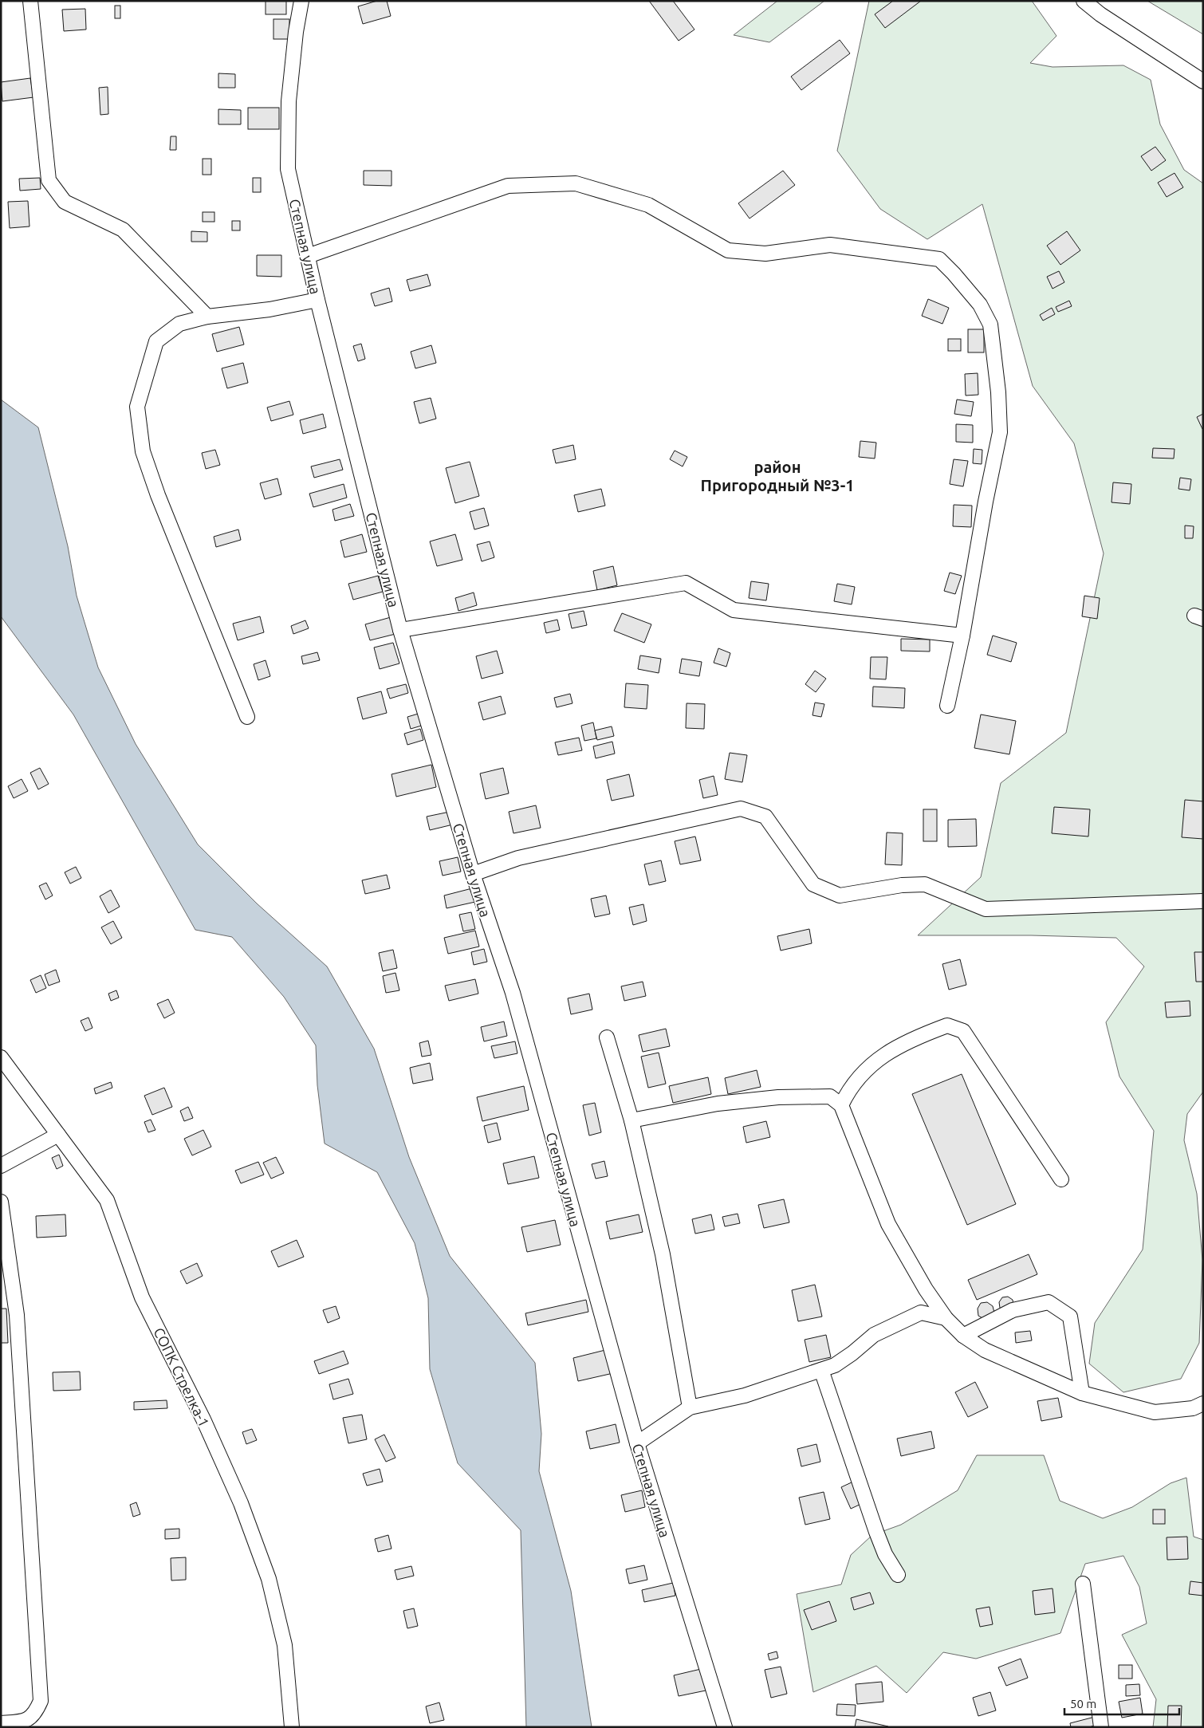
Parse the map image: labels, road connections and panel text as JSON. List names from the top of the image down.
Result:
{
  "streets": {
    "street": ["Степная улица", "СОПК Стрелка-1"]
  },
  "districts": ["район Пригородный №3-1"],
  "scale_bar": "50 m"
}
